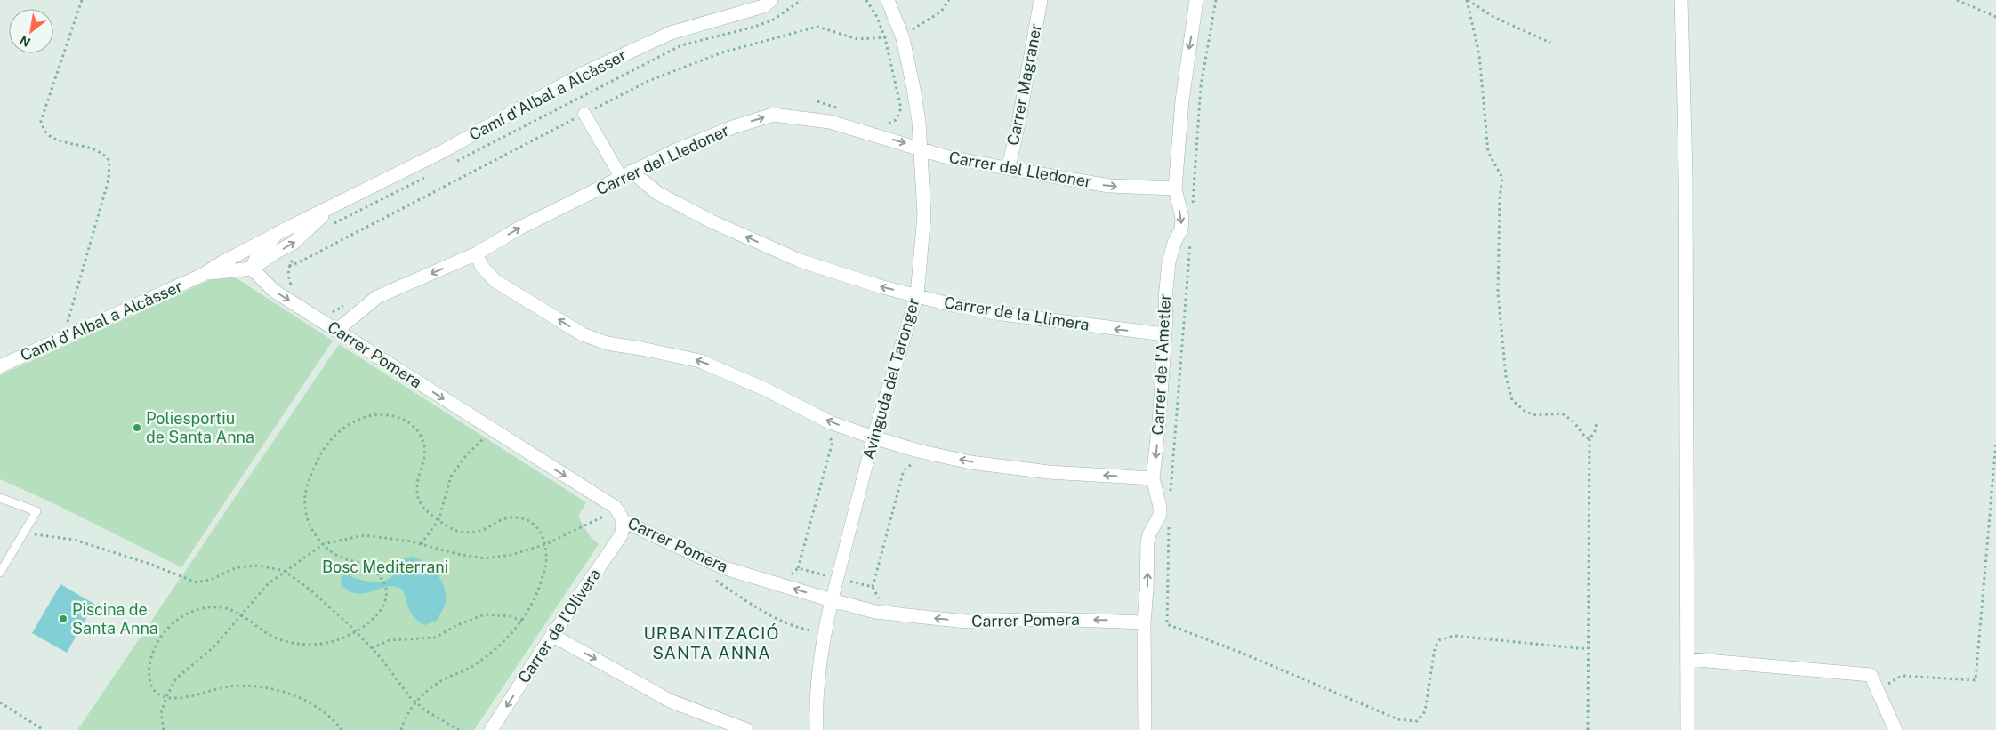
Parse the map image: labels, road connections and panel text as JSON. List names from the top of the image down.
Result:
{
  "streets": {
    "street": [
      "Carrer Magraner",
      "Camí d'Albal a Alcàsser",
      "Carrer del Lledoner",
      "Carrer de la Llimera",
      "Carrer Pomera",
      "Carrer de l'Ametler",
      "Avinguda del Taronger",
      "Carrer de l'Olivera"
    ]
  },
  "crossings": [
    ["Carrer Magraner", "Carrer del Lledoner"],
    ["Camí d'Albal a Alcàsser", "Carrer Pomera"],
    ["Carrer del Lledoner", "Carrer de la Llimera"],
    ["Carrer del Lledoner", "Carrer Pomera"],
    ["Carrer del Lledoner", "Carrer de l'Ametler"],
    ["Carrer del Lledoner", "Avinguda del Taronger"],
    ["Carrer de la Llimera", "Carrer de l'Ametler"],
    ["Carrer de la Llimera", "Avinguda del Taronger"],
    ["Carrer Pomera", "Carrer de l'Ametler"],
    ["Carrer Pomera", "Avinguda del Taronger"],
    ["Carrer Pomera", "Carrer de l'Olivera"]
  ],
  "one_way": ["Carrer de la Llimera", "Carrer de l'Olivera"],
  "districts": ["URBANITZACIÓ SANTA ANNA"],
  "parks": ["Bosc Mediterrani"],
  "places": ["Poliesportiu de Santa Anna", "Piscina de Santa Anna"],
  "north": "bottom left"
}
